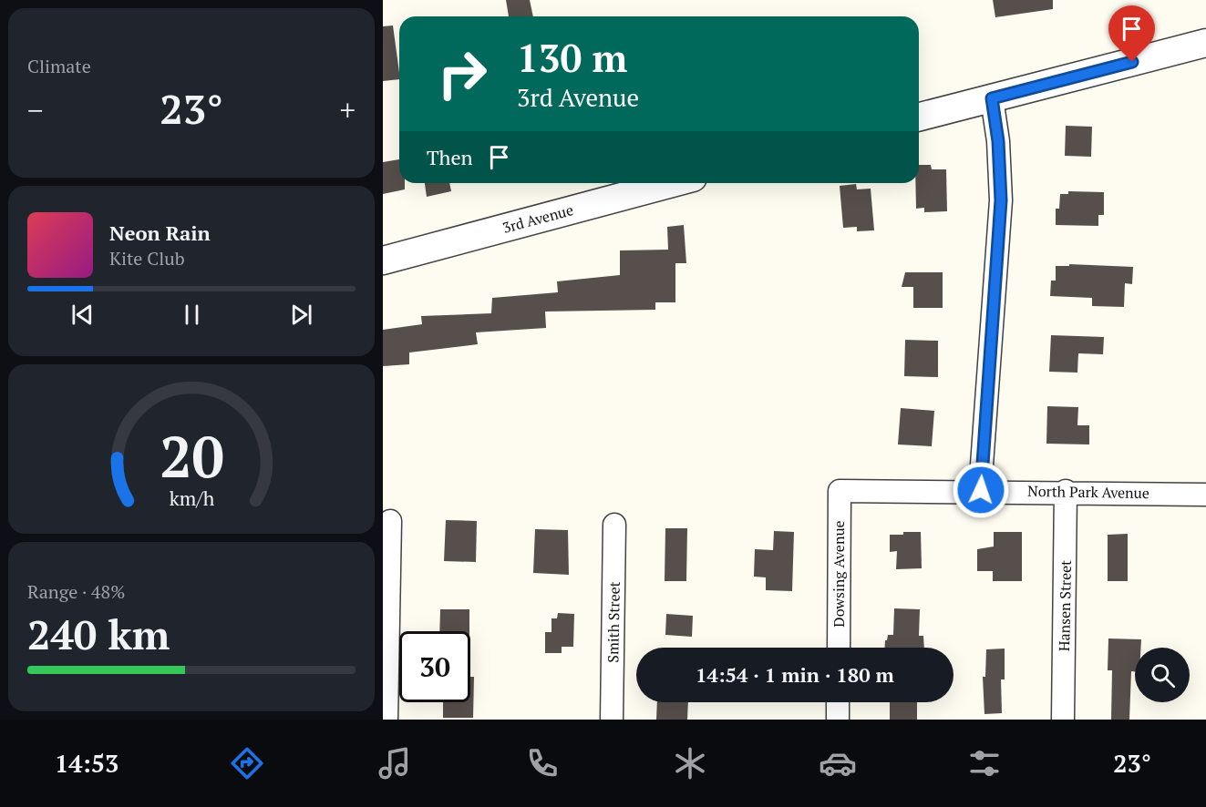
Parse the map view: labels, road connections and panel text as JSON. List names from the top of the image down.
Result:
{
  "streets": {
    "street": [
      "3rd Avenue",
      "North Park Avenue",
      "Dowsing Avenue",
      "Hansen Street",
      "Smith Street"
    ]
  },
  "crossings": [
    ["North Park Avenue", "Dowsing Avenue"],
    ["North Park Avenue", "Hansen Street"]
  ],
  "page": {
    "tile": [
      "Climate",
      ["Range · 48%", "240 km"]
    ],
    "turn": ["130 m", "3rd Avenue"],
    "heat": ["−", "23°", "+"],
    "then": "Then",
    "song": ["Neon Rain", "Kite Club"],
    "limit": "30",
    "trip": "14:54 · 1 min · 180 m",
    "tabs": ["14:53", "23°"],
    "gauge": ["20", "km/h"]
  }
}
